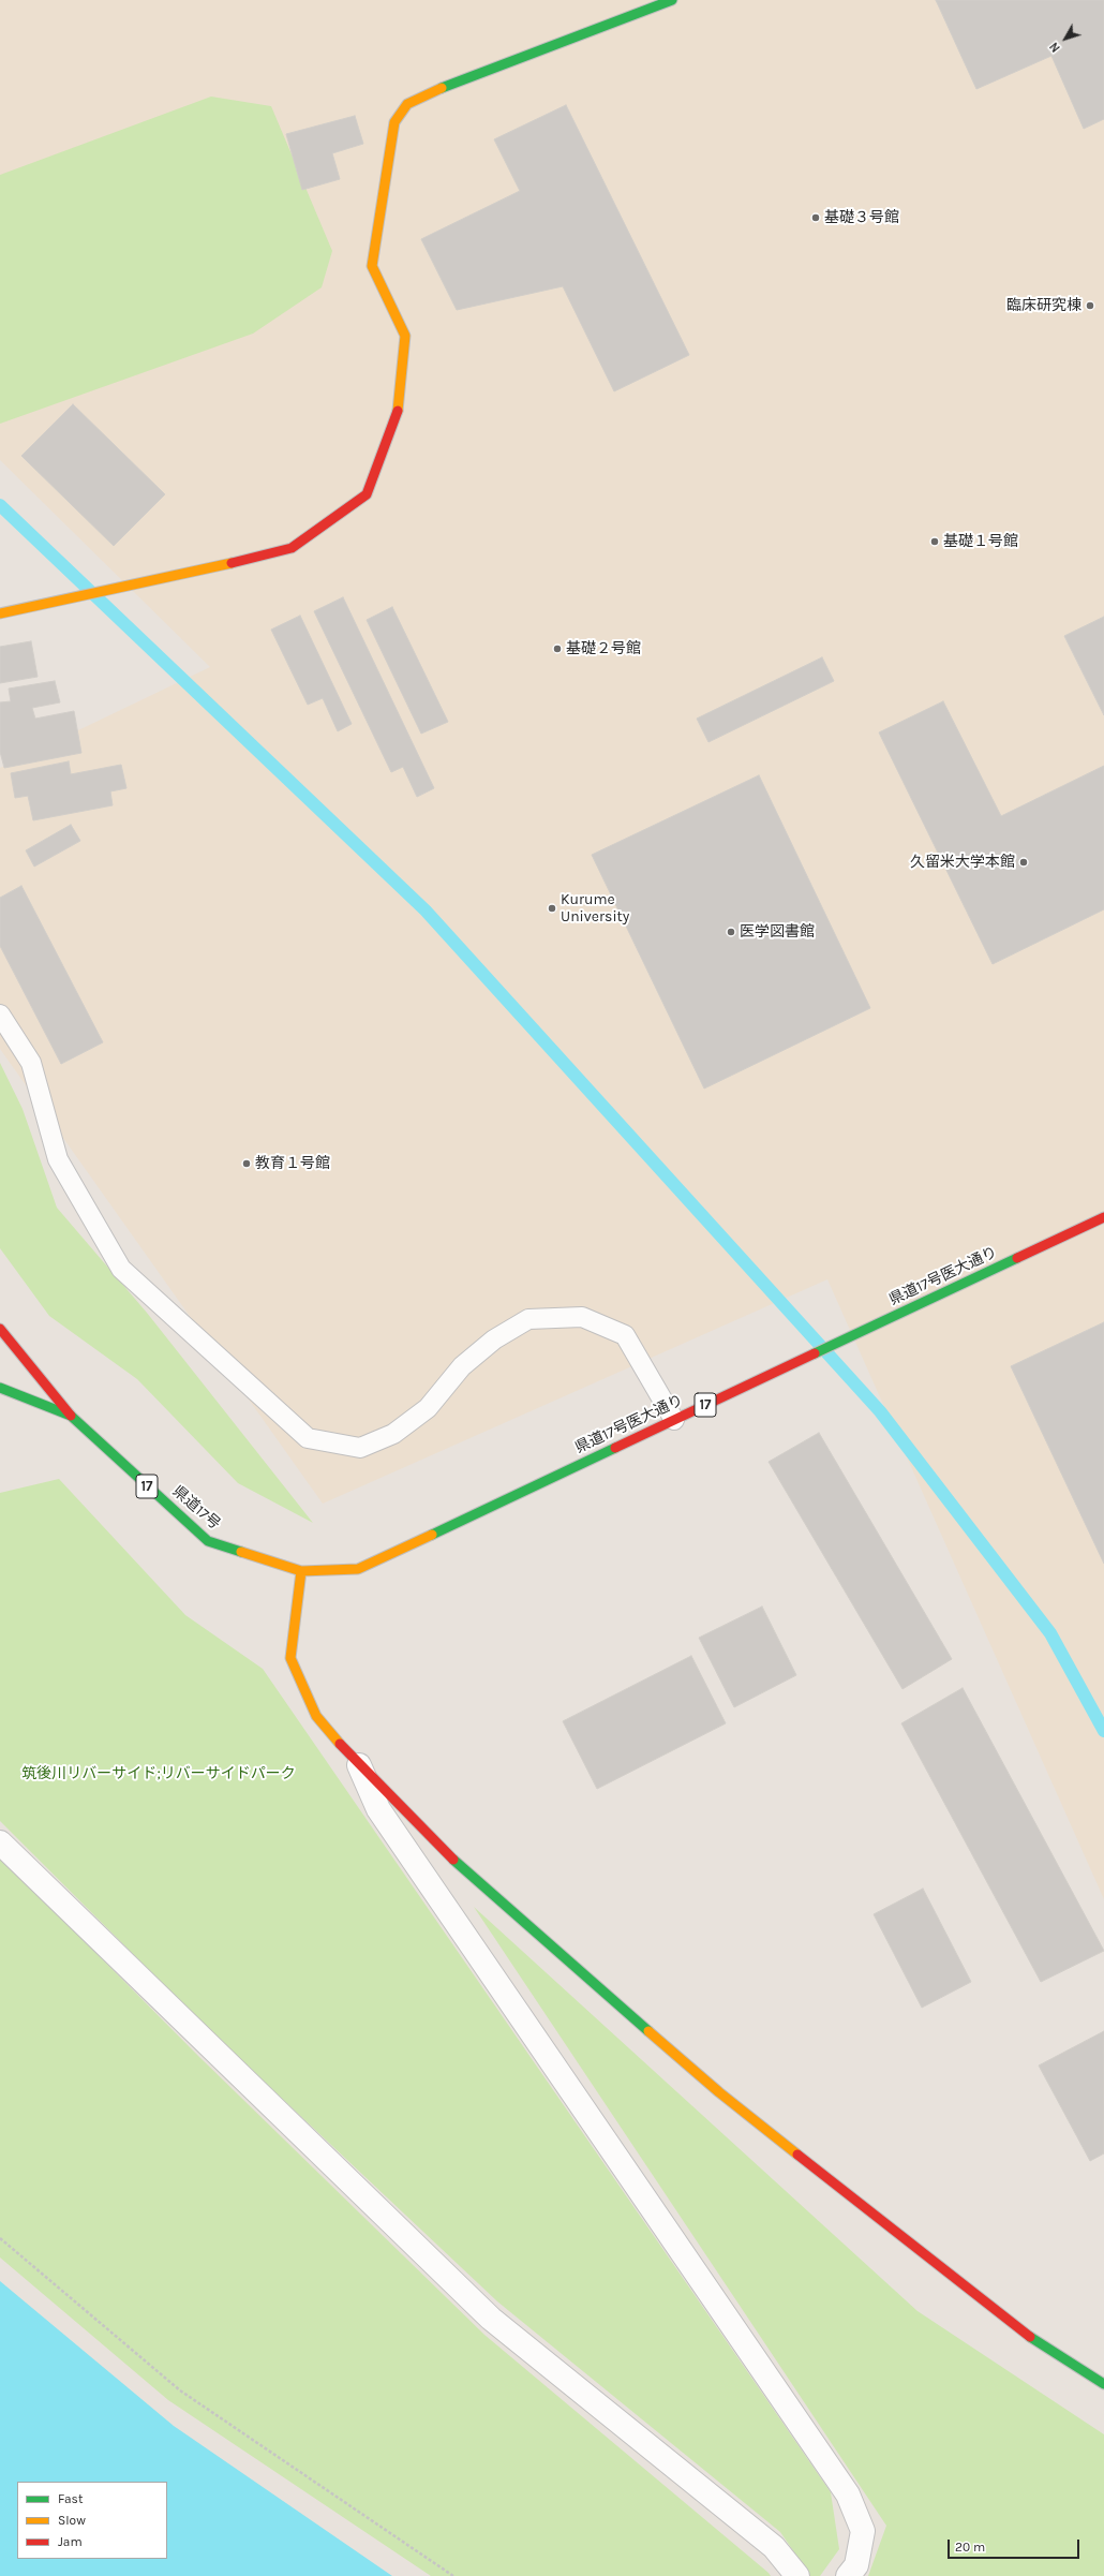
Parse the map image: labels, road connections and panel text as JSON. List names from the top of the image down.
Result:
{
  "streets": {
    "street": ["県道17号医大通り", "17", "県道17号"]
  },
  "crossings": [
    ["県道17号医大通り", "県道17号"]
  ],
  "parks": ["筑後川リバーサイド;リバーサイドパーク"],
  "places": [
    "基礎３号館",
    "臨床研究棟",
    "基礎１号館",
    "基礎２号館",
    "久留米大学本館",
    "Kurume University",
    "医学図書館",
    "教育１号館"
  ],
  "legend": ["Fast", "Slow", "Jam"],
  "scale_bar": "20 m",
  "north": "bottom left"
}
